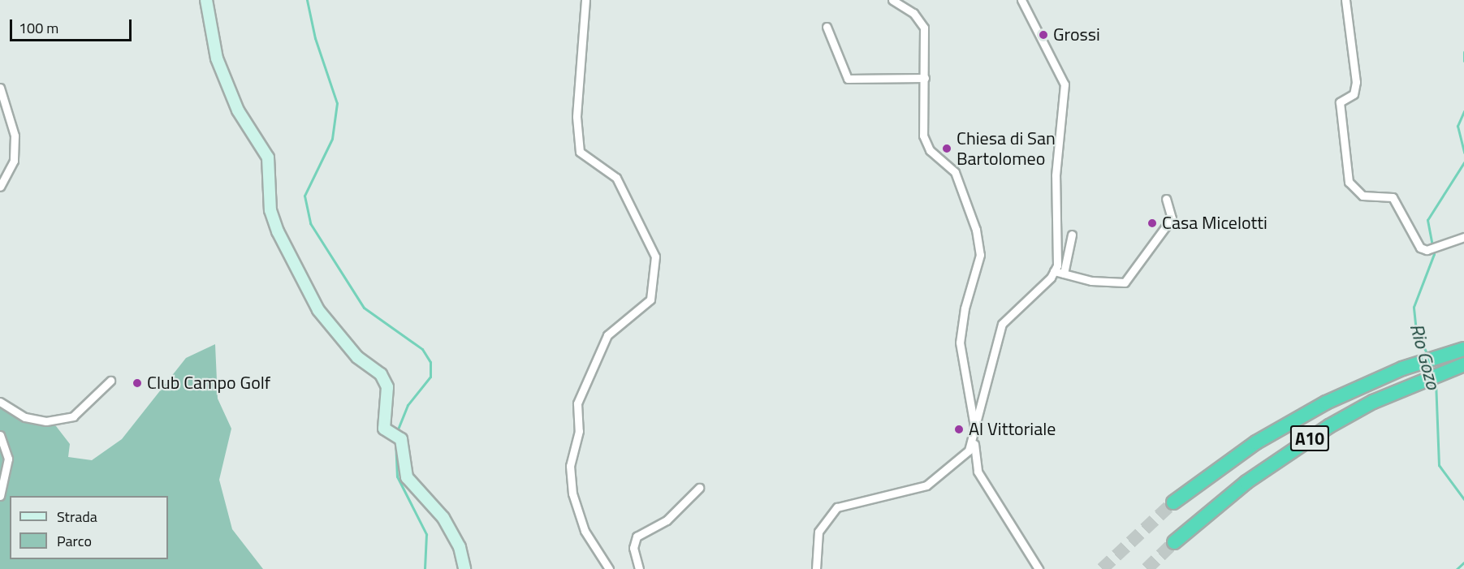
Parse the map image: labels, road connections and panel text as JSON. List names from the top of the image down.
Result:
{
  "streets": {
    "highway": ["A10"]
  },
  "water": ["Rio Gozo"],
  "places": [
    "Grossi",
    "Chiesa di San Bartolomeo",
    "Casa Micelotti",
    "Club Campo Golf",
    "Al Vittoriale"
  ],
  "legend": ["Strada", "Parco"],
  "scale_bar": "100 m"
}
